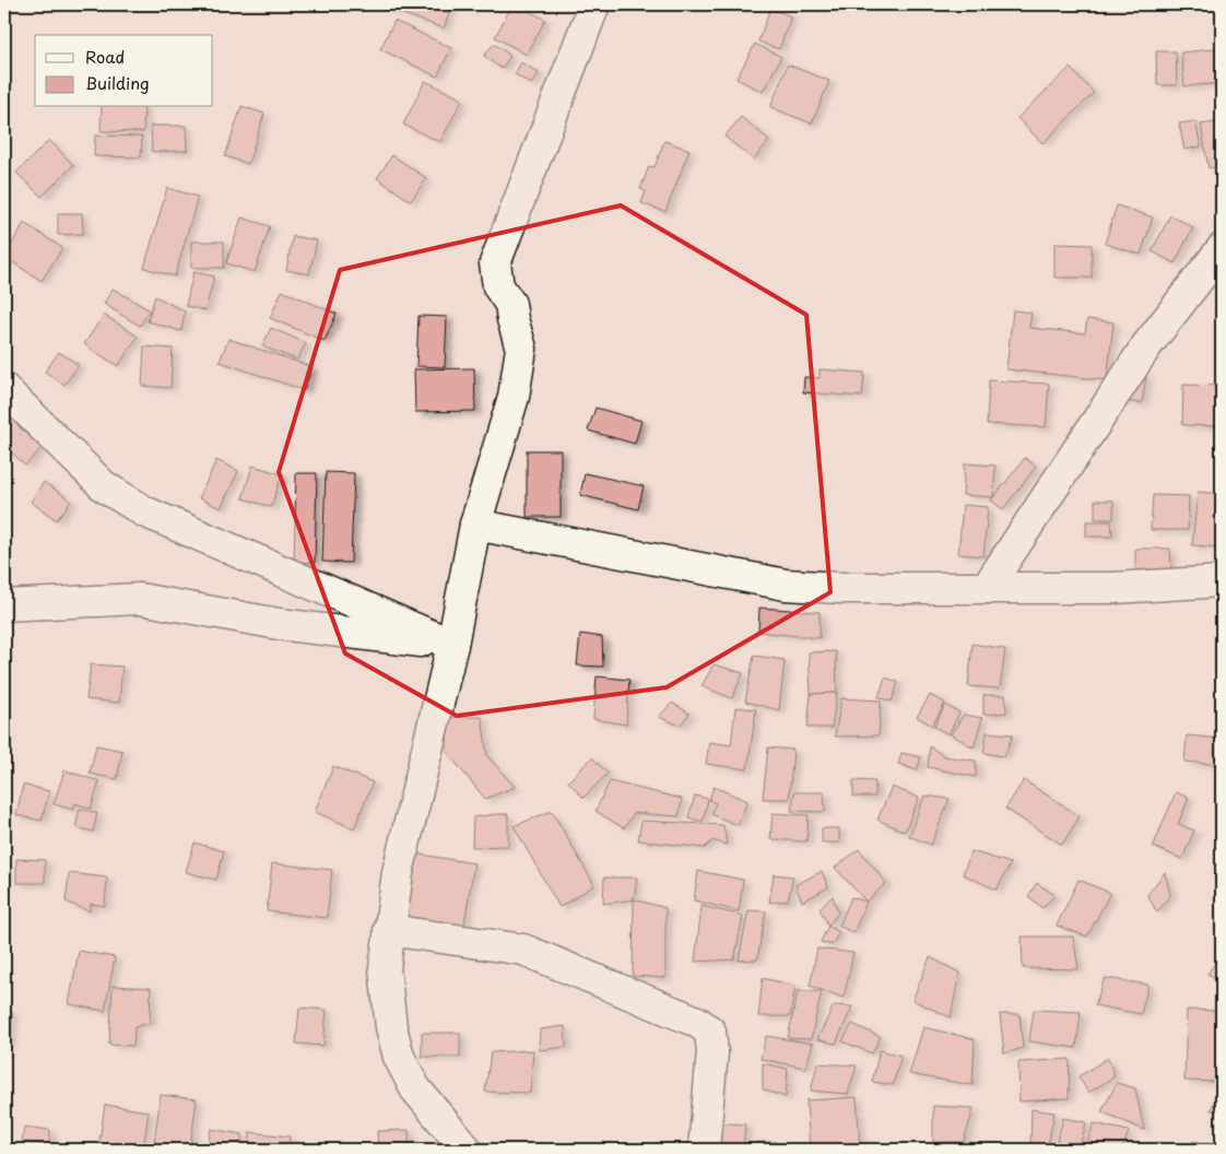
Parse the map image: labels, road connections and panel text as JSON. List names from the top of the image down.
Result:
{
  "legend": ["Road", "Building"]
}
